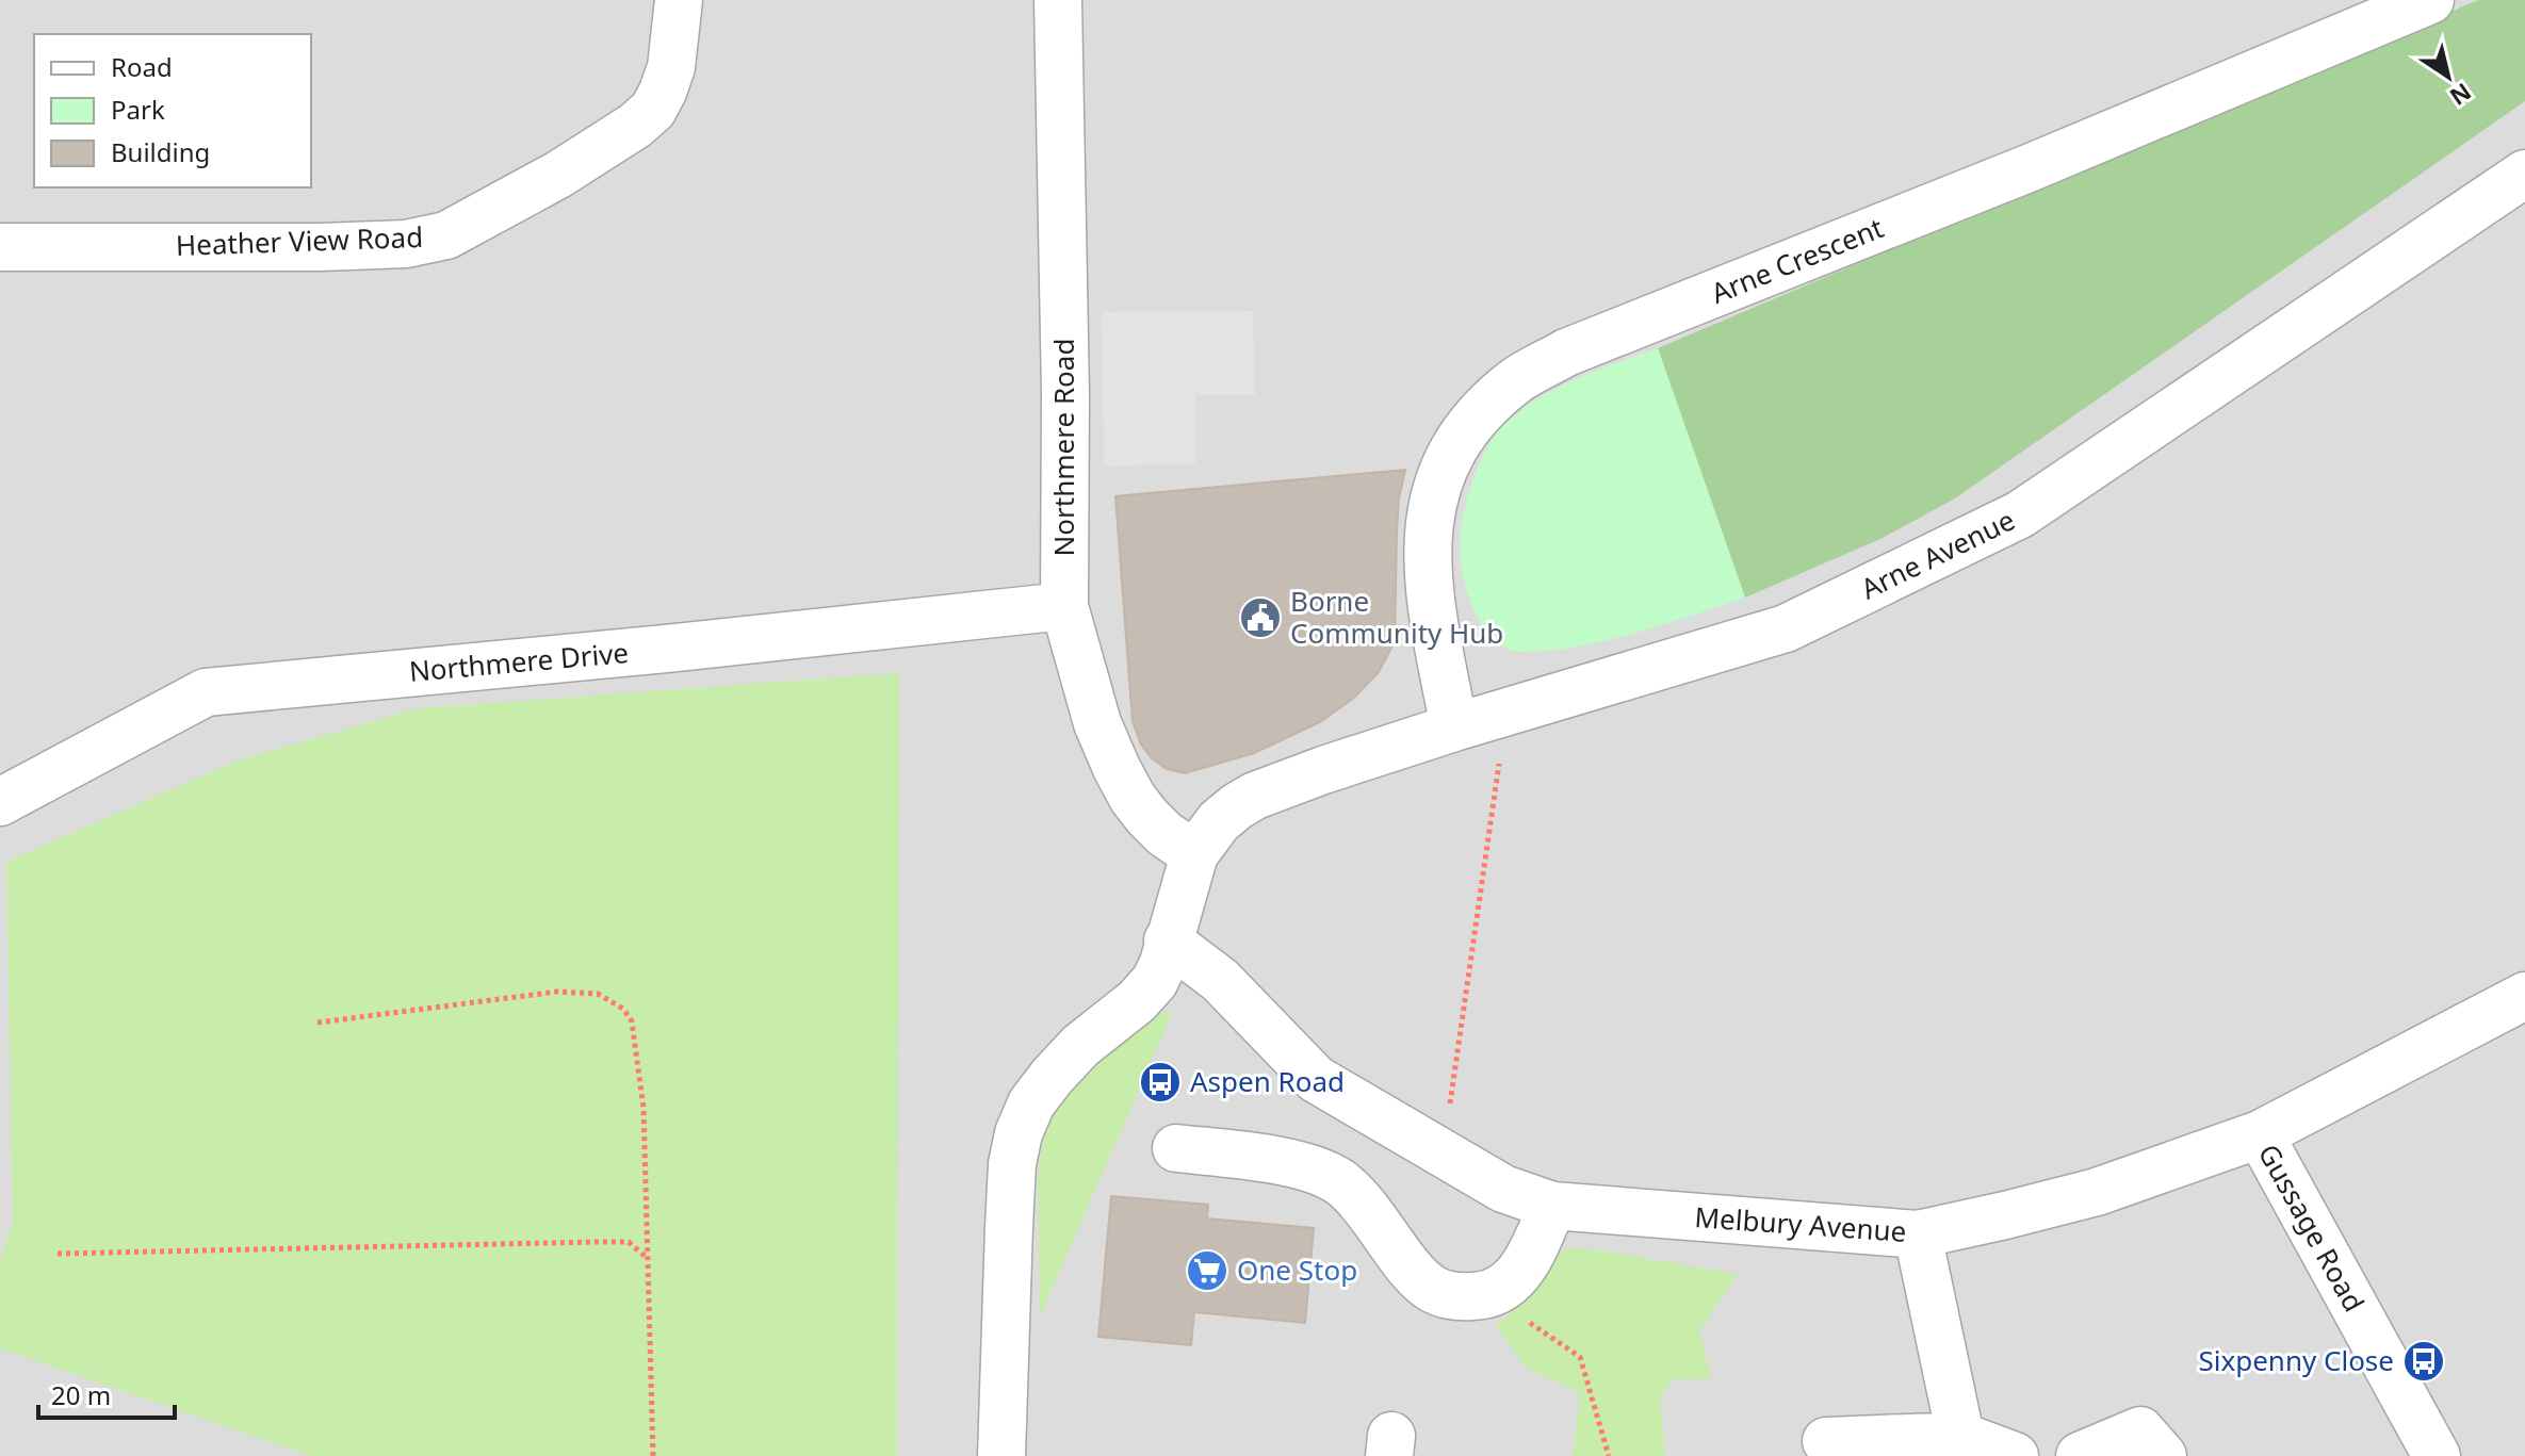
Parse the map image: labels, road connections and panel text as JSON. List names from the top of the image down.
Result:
{
  "streets": {
    "street": [
      "Heather View Road",
      "Arne Crescent",
      "Northmere Road",
      "Arne Avenue",
      "Northmere Drive",
      "Melbury Avenue",
      "Gussage Road"
    ]
  },
  "crossings": [
    ["Arne Crescent", "Arne Avenue"],
    ["Northmere Road", "Arne Avenue"],
    ["Northmere Road", "Northmere Drive"],
    ["Melbury Avenue", "Gussage Road"]
  ],
  "places": {
    "public building": ["Borne Community Hub"],
    "bus stop": ["Aspen Road", "Sixpenny Close"],
    "supermarket": ["One Stop"]
  },
  "legend": ["Road", "Park", "Building"],
  "scale_bar": "20 m",
  "north": "bottom right"
}
